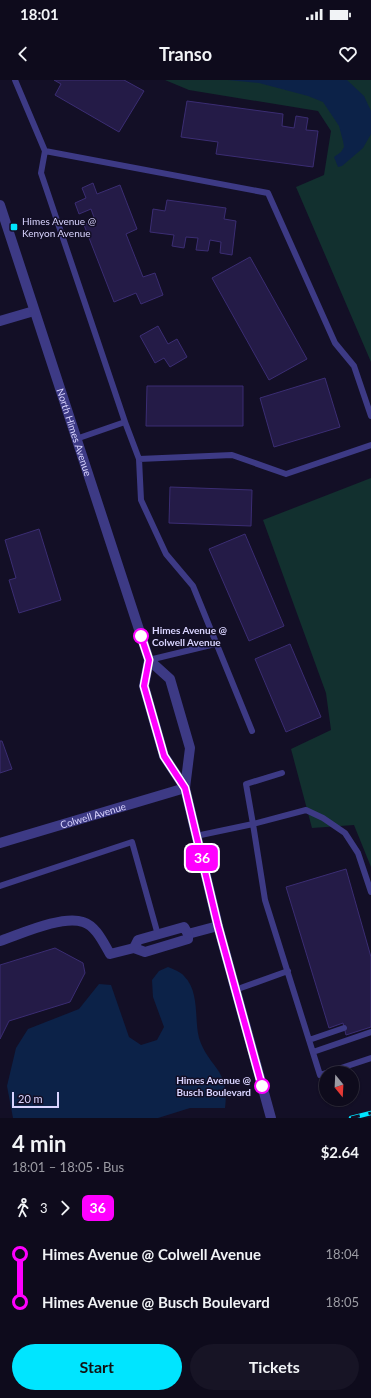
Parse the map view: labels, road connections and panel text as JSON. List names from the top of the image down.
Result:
{
  "streets": {
    "street": ["North Himes Avenue", "Colwell Avenue"]
  },
  "crossings": [
    ["North Himes Avenue", "Colwell Avenue"]
  ],
  "places": {
    "transit": ["Himes Avenue @ Kenyon Avenue"],
    "other": ["Himes Avenue @ Colwell Avenue", "Himes Avenue @ Busch Boulevard"]
  },
  "lines": ["bus line 36"],
  "scale_bar": "20 m",
  "north": "bottom",
  "page": {
    "status": "18:01",
    "header": "Transo",
    "on_map": "36",
    "scale": "20 m",
    "heading": ["4 min", "18:01 – 18:05 · Bus", "$2.64"],
    "legs": ["3", "36"],
    "list": [
      {
        "name": "Himes Avenue @ Colwell Avenue",
        "value": "18:04"
      },
      {
        "name": "Himes Avenue @ Busch Boulevard",
        "value": "18:05"
      }
    ],
    "buttons": ["Start", "Tickets"]
  }
}
